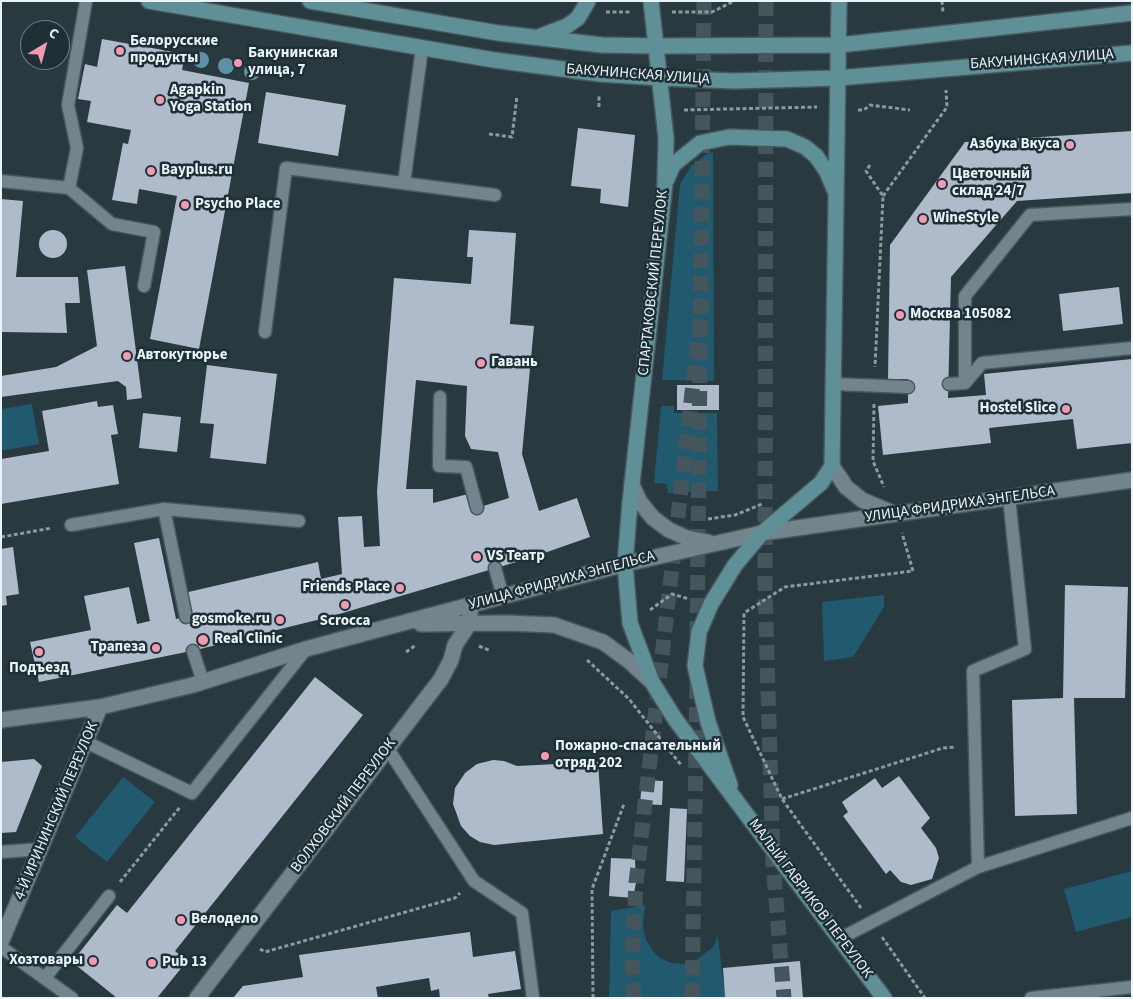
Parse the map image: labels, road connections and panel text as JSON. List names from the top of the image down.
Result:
{
  "streets": {
    "main road": ["БАКУНИНСКАЯ УЛИЦА", "СПАРТАКОВСКИЙ ПЕРЕУЛОК", "МАЛЫЙ ГАВРИКОВ ПЕРЕУЛОК"],
    "street": ["УЛИЦА ФРИДРИХА ЭНГЕЛЬСА", "ВОЛХОВСКИЙ ПЕРЕУЛОК", "4-Й ИРИНИНСКИЙ ПЕРЕУЛОК"]
  },
  "crossings": [
    ["БАКУНИНСКАЯ УЛИЦА", "СПАРТАКОВСКИЙ ПЕРЕУЛОК"],
    ["СПАРТАКОВСКИЙ ПЕРЕУЛОК", "УЛИЦА ФРИДРИХА ЭНГЕЛЬСА"],
    ["СПАРТАКОВСКИЙ ПЕРЕУЛОК", "МАЛЫЙ ГАВРИКОВ ПЕРЕУЛОК"],
    ["УЛИЦА ФРИДРИХА ЭНГЕЛЬСА", "ВОЛХОВСКИЙ ПЕРЕУЛОК"],
    ["УЛИЦА ФРИДРИХА ЭНГЕЛЬСА", "4-Й ИРИНИНСКИЙ ПЕРЕУЛОК"],
    ["УЛИЦА ФРИДРИХА ЭНГЕЛЬСА", "МАЛЫЙ ГАВРИКОВ ПЕРЕУЛОК"]
  ],
  "places": [
    "Белорусские продукты",
    "Бакунинская улица, 7",
    "Agapkin Yoga Station",
    "Азбука Вкуса",
    "Bayplus.ru",
    "Цветочный склад 24/7",
    "Psycho Place",
    "WineStyle",
    "Москва 105082",
    "Автокутюрье",
    "Гавань",
    "Hostel Slice",
    "VS Театр",
    "Friends Place",
    "Scrocca",
    "gosmoke.ru",
    "Real Clinic",
    "Трапеза",
    "Подъезд",
    "Пожарно-спасательный отряд 202",
    "Велодело",
    "Хозтовары",
    "Pub 13"
  ],
  "north": "top right"
}
